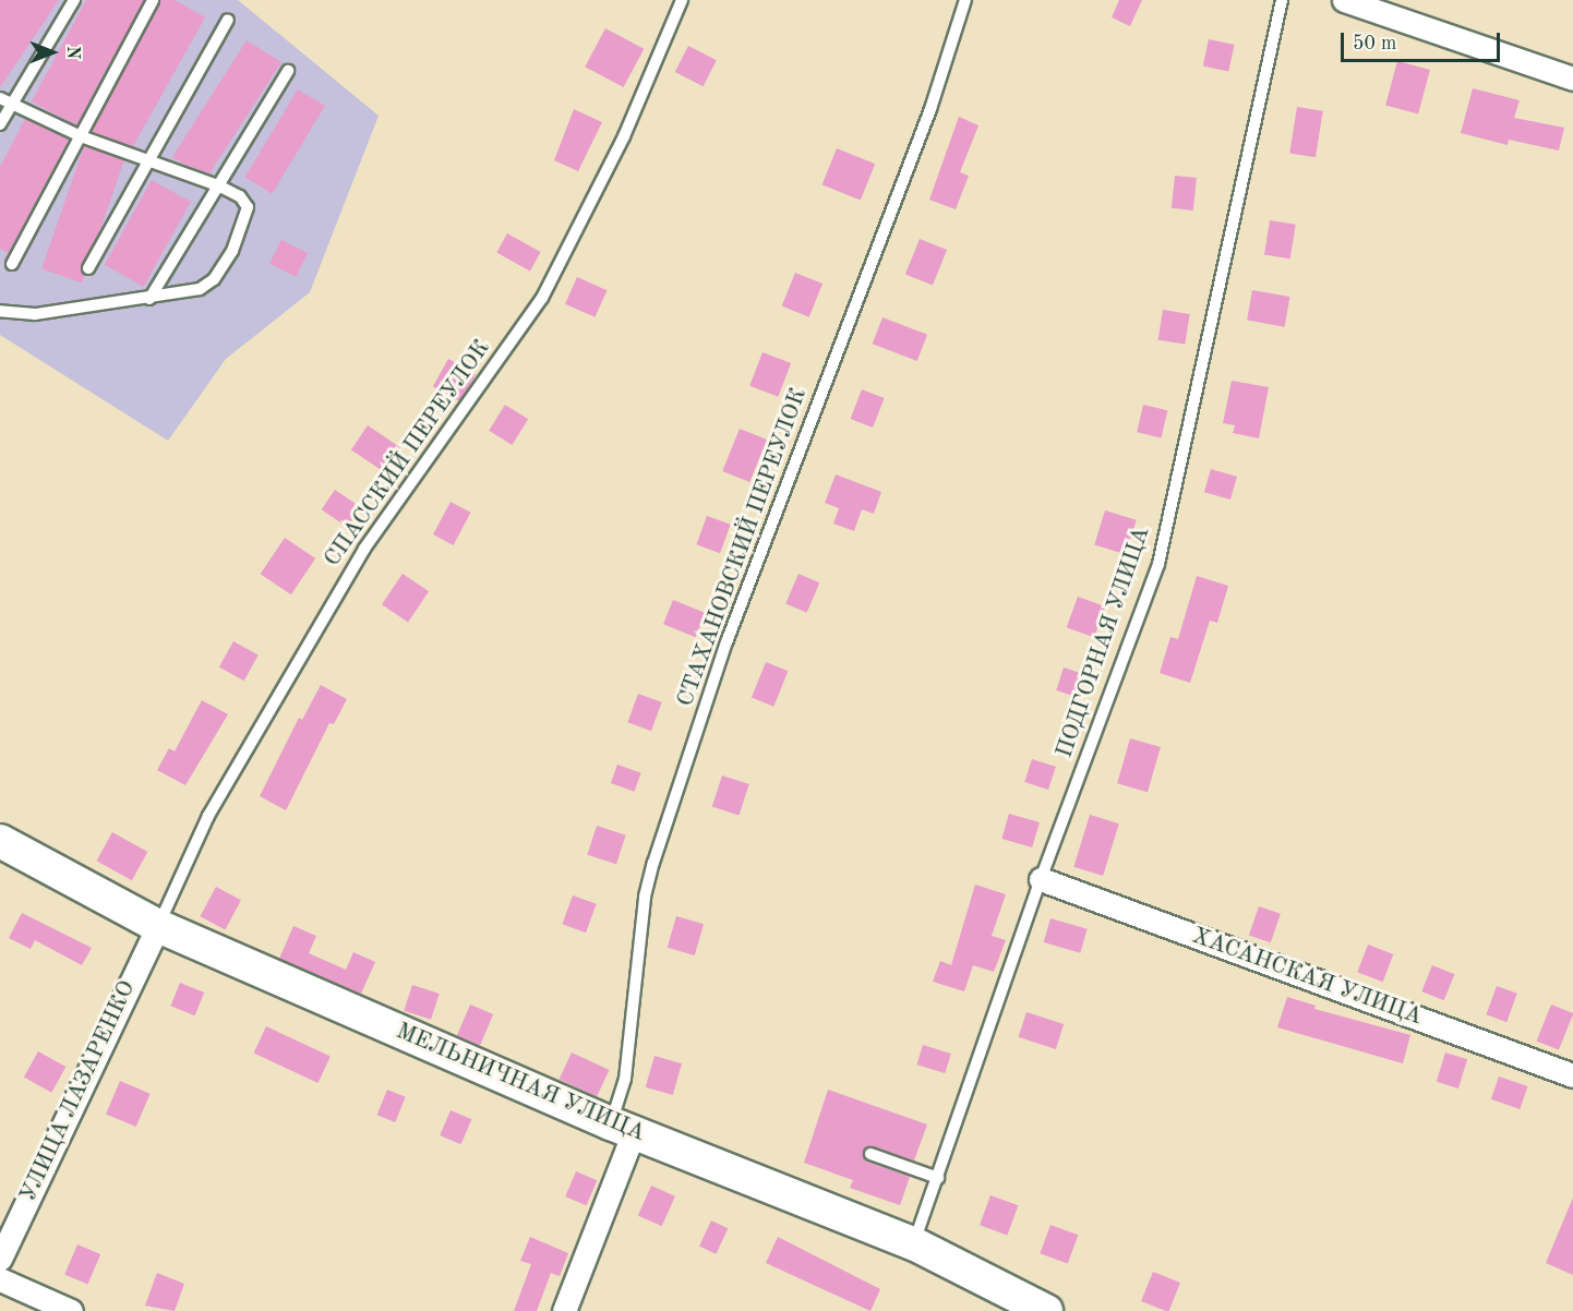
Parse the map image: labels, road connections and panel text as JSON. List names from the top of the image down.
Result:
{
  "streets": {
    "main road": ["МЕЛЬНИЧНАЯ УЛИЦА"],
    "street": ["ХАСАНСКАЯ УЛИЦА", "УЛИЦА ЛАЗАРЕНКО"],
    "lane": ["СПАССКИЙ ПЕРЕУЛОК", "СТАХАНОВСКИЙ ПЕРЕУЛОК", "ПОДГОРНАЯ УЛИЦА"]
  },
  "crossings": [
    ["СПАССКИЙ ПЕРЕУЛОК", "МЕЛЬНИЧНАЯ УЛИЦА"],
    ["СПАССКИЙ ПЕРЕУЛОК", "УЛИЦА ЛАЗАРЕНКО"],
    ["СТАХАНОВСКИЙ ПЕРЕУЛОК", "МЕЛЬНИЧНАЯ УЛИЦА"],
    ["ПОДГОРНАЯ УЛИЦА", "ХАСАНСКАЯ УЛИЦА"],
    ["ПОДГОРНАЯ УЛИЦА", "МЕЛЬНИЧНАЯ УЛИЦА"],
    ["МЕЛЬНИЧНАЯ УЛИЦА", "УЛИЦА ЛАЗАРЕНКО"]
  ],
  "scale_bar": "50 m",
  "north": "right"
}
